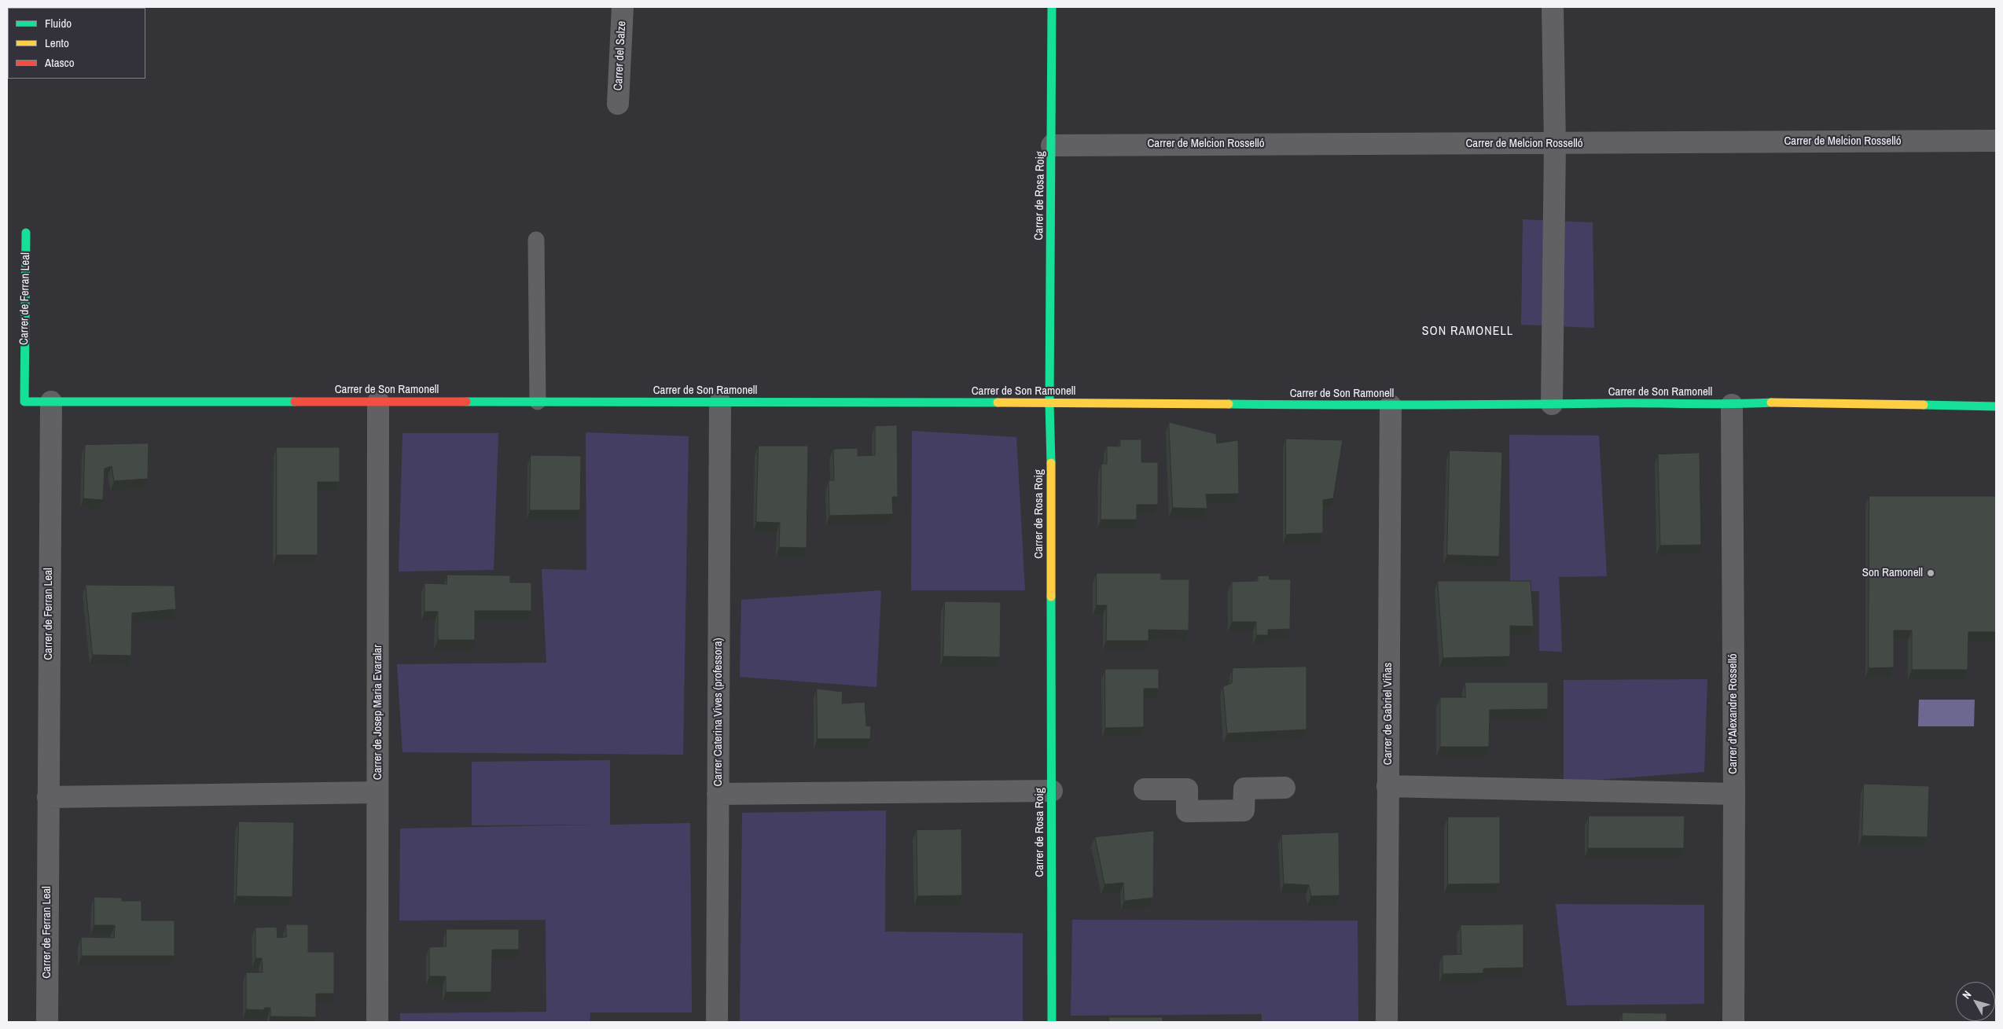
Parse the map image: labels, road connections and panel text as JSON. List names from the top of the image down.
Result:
{
  "streets": {
    "street": [
      "Carrer del Salze",
      "Carrer de Melcion Rosselló",
      "Carrer de Rosa Roig",
      "Carrer de Ferran Leal",
      "Carrer de Son Ramonell",
      "Carrer de Josep Maria Evaralar",
      "Carrer Caterina Vives (professora)",
      "Carrer de Gabriel Viñas",
      "Carrer d'Alexandre Rosselló"
    ]
  },
  "crossings": [
    ["Carrer de Melcion Rosselló", "Carrer de Rosa Roig"],
    ["Carrer de Rosa Roig", "Carrer de Son Ramonell"],
    ["Carrer de Ferran Leal", "Carrer de Son Ramonell"],
    ["Carrer de Son Ramonell", "Carrer de Josep Maria Evaralar"],
    ["Carrer de Son Ramonell", "Carrer Caterina Vives (professora)"],
    ["Carrer de Son Ramonell", "Carrer de Gabriel Viñas"],
    ["Carrer de Son Ramonell", "Carrer d'Alexandre Rosselló"]
  ],
  "districts": ["SON RAMONELL"],
  "places": ["Son Ramonell"],
  "legend": ["Fluido", "Lento", "Atasco"],
  "north": "top left"
}
